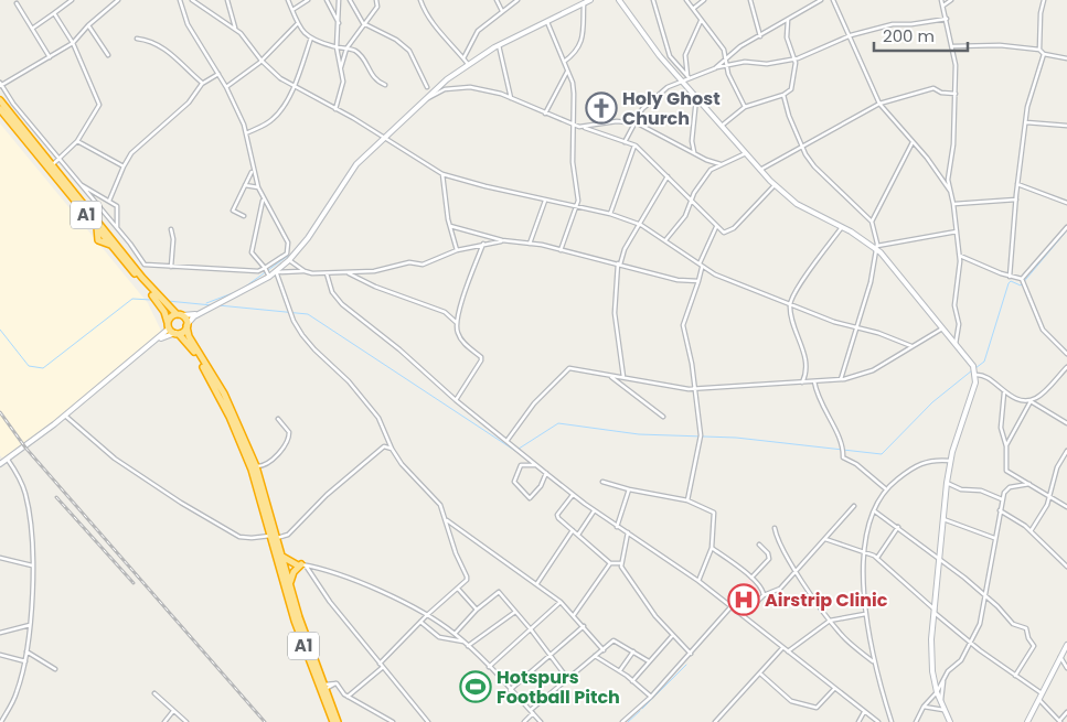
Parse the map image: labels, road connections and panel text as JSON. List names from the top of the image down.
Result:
{
  "streets": {
    "highway": ["A1"]
  },
  "places": {
    "church": ["Holy Ghost Church"],
    "hospital": ["Airstrip Clinic"],
    "sports": ["Hotspurs Football Pitch"]
  },
  "scale_bar": "200 m"
}
